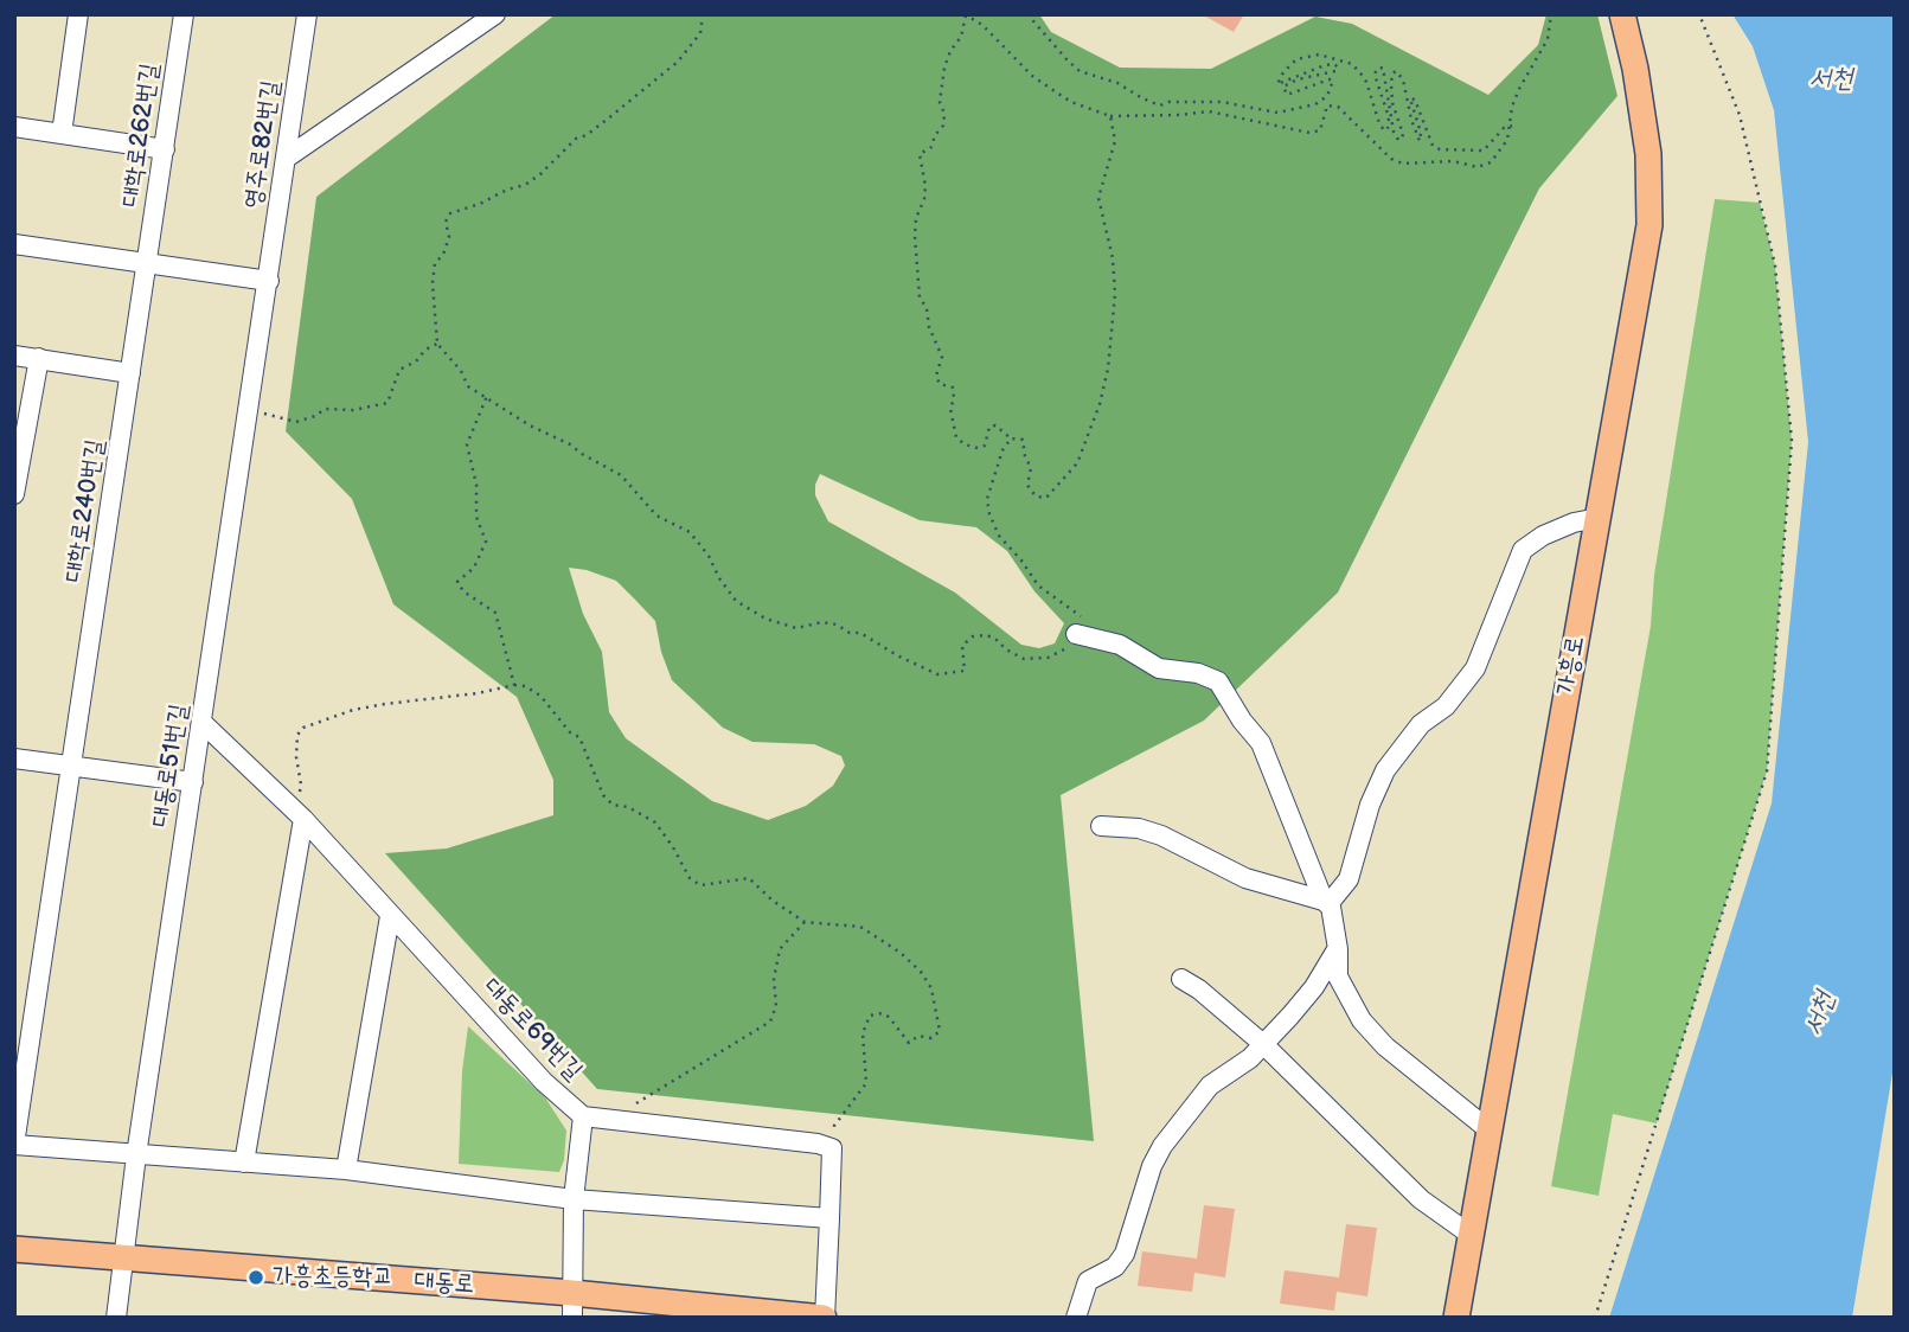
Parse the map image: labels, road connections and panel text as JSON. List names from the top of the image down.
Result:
{
  "streets": {
    "main road": ["가흥로", "대동로"],
    "street": [
      "대학로262번길",
      "영주로82번길",
      "대학로240번길",
      "대동로51번길",
      "대동로69번길"
    ]
  },
  "crossings": [
    ["대학로262번길", "대학로240번길"],
    ["영주로82번길", "대동로51번길"],
    ["대동로51번길", "대동로69번길"],
    ["대동로51번길", "대동로"],
    ["대동로69번길", "대동로"]
  ],
  "water": ["서천"],
  "places": ["가흥초등학교"]
}
